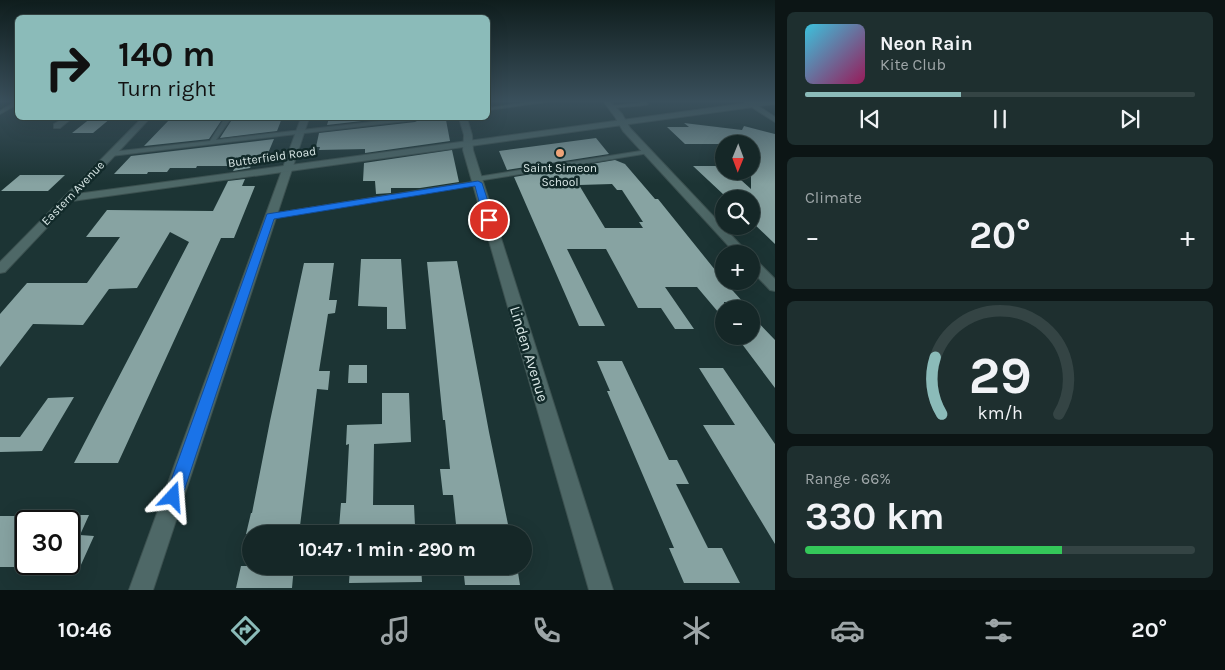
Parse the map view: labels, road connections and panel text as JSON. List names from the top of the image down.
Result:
{
  "streets": {
    "street": ["Butterfield Road", "Eastern Avenue", "Linden Avenue"]
  },
  "crossings": [
    ["Butterfield Road", "Eastern Avenue"],
    ["Butterfield Road", "Linden Avenue"]
  ],
  "places": ["Saint Simeon School"],
  "north": "bottom",
  "page": {
    "turn": ["140 m", "Turn right"],
    "song": ["Neon Rain", "Kite Club"],
    "map_buttons": ["+", "−"],
    "tile": [
      "Climate",
      ["Range · 66%", "330 km"]
    ],
    "heat": ["−", "20°", "+"],
    "limit": "30",
    "trip": "10:47 · 1 min · 290 m",
    "tabs": ["10:46", "20°"],
    "gauge": ["29", "km/h"]
  }
}
